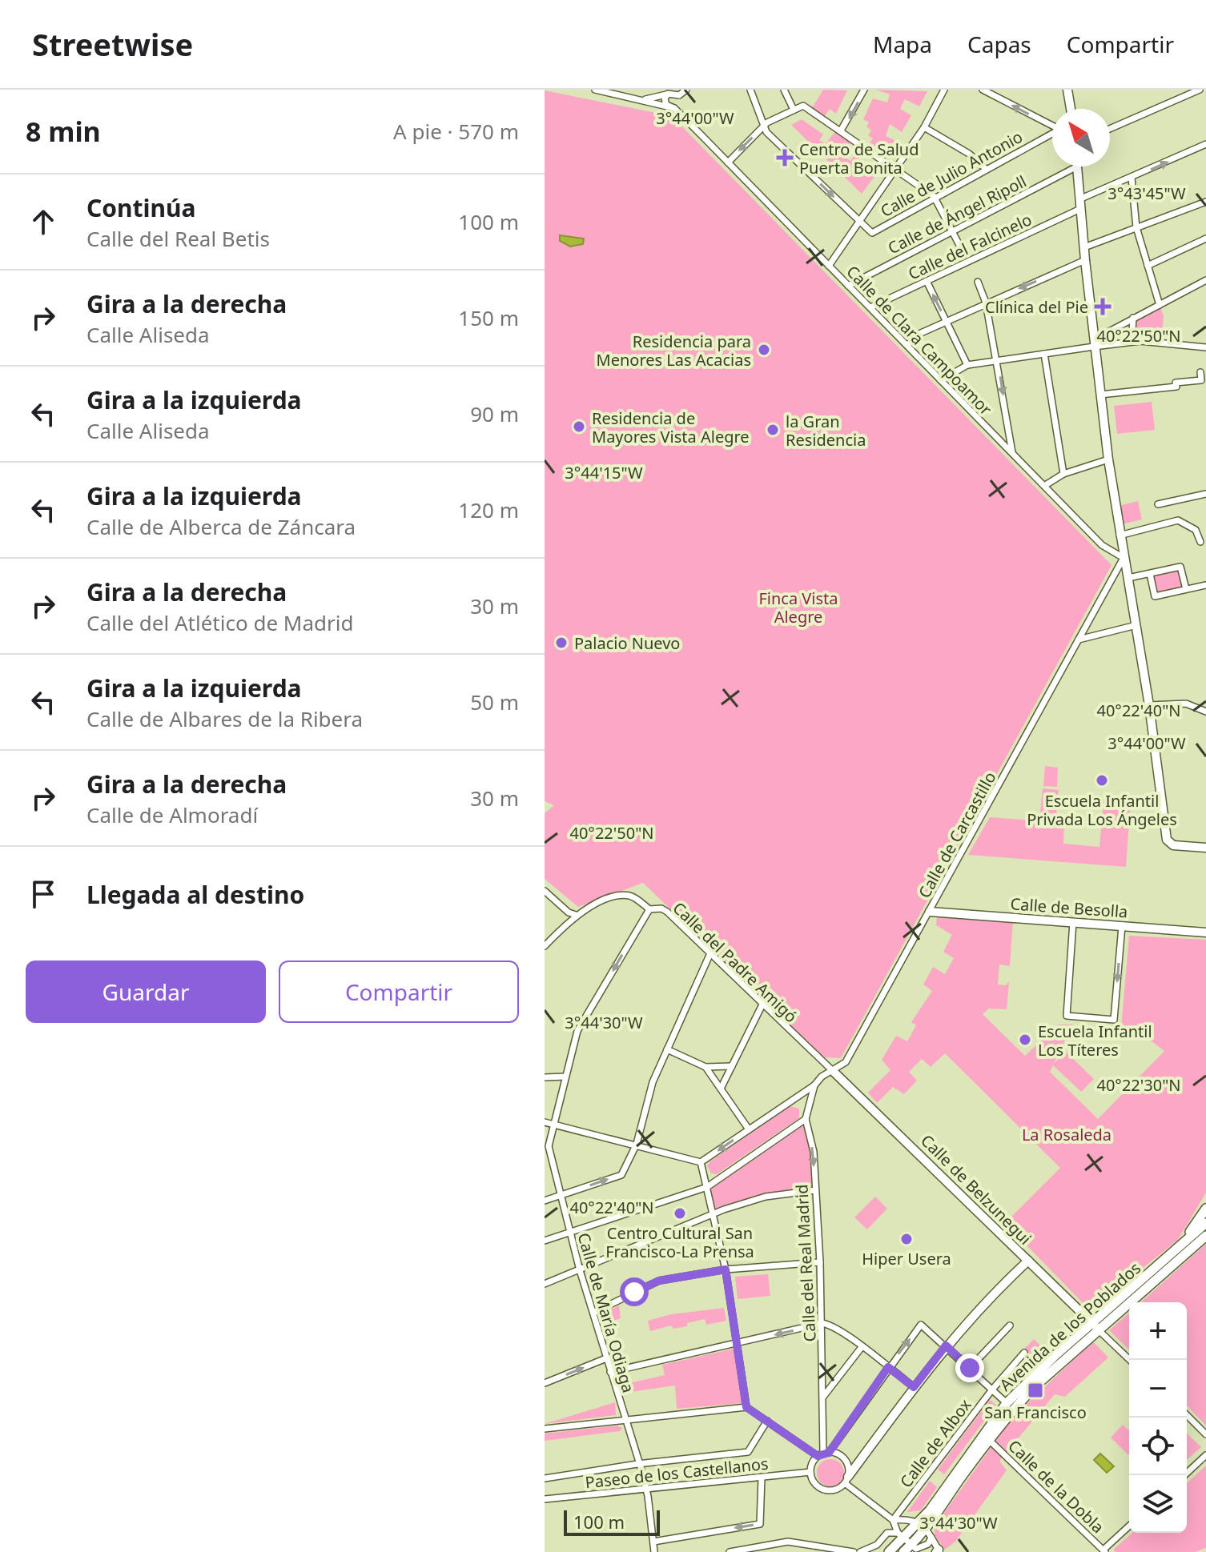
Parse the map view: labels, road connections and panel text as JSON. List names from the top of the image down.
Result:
{
  "streets": {
    "main road": ["Avenida de los Poblados"],
    "street": [
      "Calle de Julio Antonio",
      "Calle de Ángel Ripoll",
      "Calle del Falcinelo",
      "Calle de Clara Campoamor",
      "Calle de Carcastillo",
      "Calle de Besolla",
      "Calle del Padre Amigó",
      "Calle de Belzunegui",
      "Calle del Real Madrid",
      "Calle de María Odiaga",
      "Calle de Albox",
      "Paseo de los Castellanos",
      "Calle de la Dobla"
    ]
  },
  "crossings": [
    ["Calle de Ángel Ripoll", "Calle de Clara Campoamor"],
    ["Calle del Falcinelo", "Calle de Clara Campoamor"],
    ["Calle de Clara Campoamor", "Calle de Carcastillo"],
    ["Calle de Carcastillo", "Calle de Besolla"],
    ["Calle de Carcastillo", "Calle del Padre Amigó"],
    ["Calle de Carcastillo", "Calle de Belzunegui"],
    ["Calle de Carcastillo", "Calle del Real Madrid"],
    ["Calle del Padre Amigó", "Calle de Belzunegui"],
    ["Calle del Padre Amigó", "Calle del Real Madrid"],
    ["Calle del Padre Amigó", "Calle de María Odiaga"],
    ["Calle de Belzunegui", "Calle del Real Madrid"],
    ["Calle de Belzunegui", "Avenida de los Poblados"],
    ["Calle del Real Madrid", "Paseo de los Castellanos"],
    ["Calle de María Odiaga", "Paseo de los Castellanos"],
    ["Avenida de los Poblados", "Calle de la Dobla"]
  ],
  "parks": ["Finca Vista Alegre", "La Rosaleda"],
  "places": {
    "health": ["Centro de Salud Puerta Bonita", "Clinica del Pie"],
    "other": [
      "Residencia para Menores Las Acacias",
      "Residencia de Mayores Vista Alegre",
      "la Gran Residencia",
      "Palacio Nuevo",
      "Escuela Infantil Privada Los Ángeles",
      "Escuela Infantil Los Títeres",
      "Centro Cultural San Francisco-La Prensa",
      "Hiper Usera"
    ],
    "transit": ["San Francisco"]
  },
  "scale_bar": "100 m",
  "north": "top left",
  "page": {
    "header": "Streetwise",
    "nav": ["Mapa", "Capas", "Compartir"],
    "heading": ["8 min", "A pie · 570 m"],
    "list": [
      ["Continúa", "Calle del Real Betis", "100 m"],
      ["Gira a la derecha", "Calle Aliseda", "150 m"],
      ["Gira a la izquierda", "Calle Aliseda", "90 m"],
      ["Gira a la izquierda", "Calle de Alberca de Záncara", "120 m"],
      ["Gira a la derecha", "Calle del Atlético de Madrid", "30 m"],
      ["Gira a la izquierda", "Calle de Albares de la Ribera", "50 m"],
      ["Gira a la derecha", "Calle de Almoradí", "30 m"],
      "Llegada al destino"
    ],
    "buttons": ["Guardar", "Compartir"],
    "map_buttons": ["+", "−"],
    "scale": "100 m"
  },
  "coordinates": [
    "3°44'00\"W",
    "3°43'45\"W",
    "40°22'50\"N",
    "3°44'15\"W",
    "40°22'40\"N",
    "3°44'30\"W",
    "40°22'30\"N"
  ]
}
